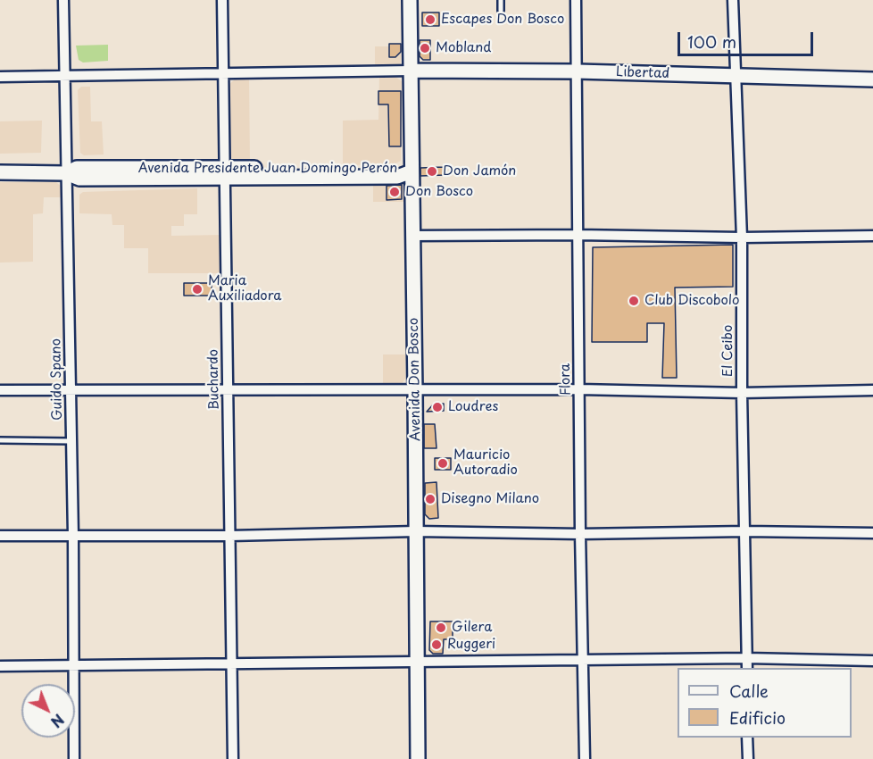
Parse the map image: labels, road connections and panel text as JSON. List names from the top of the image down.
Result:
{
  "streets": {
    "main road": ["Libertad", "Avenida Presidente Juan Domingo Perón", "Avenida Don Bosco"],
    "street": [
      "El Ceibo",
      "Guido Spano",
      "Buchardo",
      "Flora"
    ]
  },
  "crossings": [
    ["Libertad", "El Ceibo"],
    ["Libertad", "Avenida Don Bosco"],
    ["Libertad", "Flora"],
    ["Avenida Presidente Juan Domingo Perón", "Guido Spano"],
    ["Avenida Presidente Juan Domingo Perón", "Buchardo"],
    ["Avenida Presidente Juan Domingo Perón", "Avenida Don Bosco"]
  ],
  "places": [
    "Escapes Don Bosco",
    "Mobland",
    "Don Jamón",
    "Don Bosco",
    "Maria Auxiliadora",
    "Club Discobolo",
    "Loudres",
    "Mauricio Autoradio",
    "Disegno Milano",
    "Gilera",
    "Ruggeri"
  ],
  "legend": ["Calle", "Edificio"],
  "scale_bar": "100 m",
  "north": "bottom right"
}
